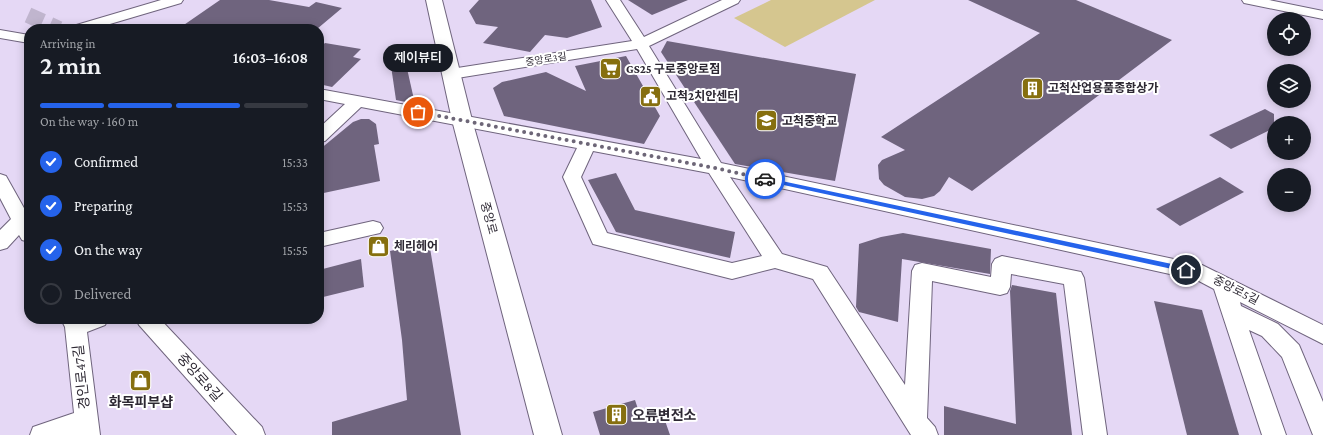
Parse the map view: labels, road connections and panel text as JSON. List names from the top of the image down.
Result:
{
  "streets": {
    "main road": ["중앙로"],
    "street": [
      "중앙로3길",
      "중앙로5길",
      "경인로47길",
      "중앙로8길"
    ]
  },
  "crossings": [
    ["중앙로3길", "중앙로"],
    ["중앙로", "중앙로5길"]
  ],
  "places": {
    "supermarket": ["GS25 구로중앙로점"],
    "building": ["고척산업용품종합상가", "오류변전소"],
    "public building": ["고척2치안센터"],
    "other": ["제이뷰티"],
    "school or university": ["고척중학교"],
    "shop": ["체리헤어", "화목피부샵"]
  },
  "page": {
    "map_buttons": ["+", "−"],
    "heading": ["2 min", "Arriving in", "16:03–16:08"],
    "bubble": "제이뷰티",
    "bar": "On the way · 160 m",
    "list": [
      ["Confirmed", "15:33"],
      ["Preparing", "15:53"],
      ["On the way", "15:55"],
      "Delivered"
    ]
  }
}
